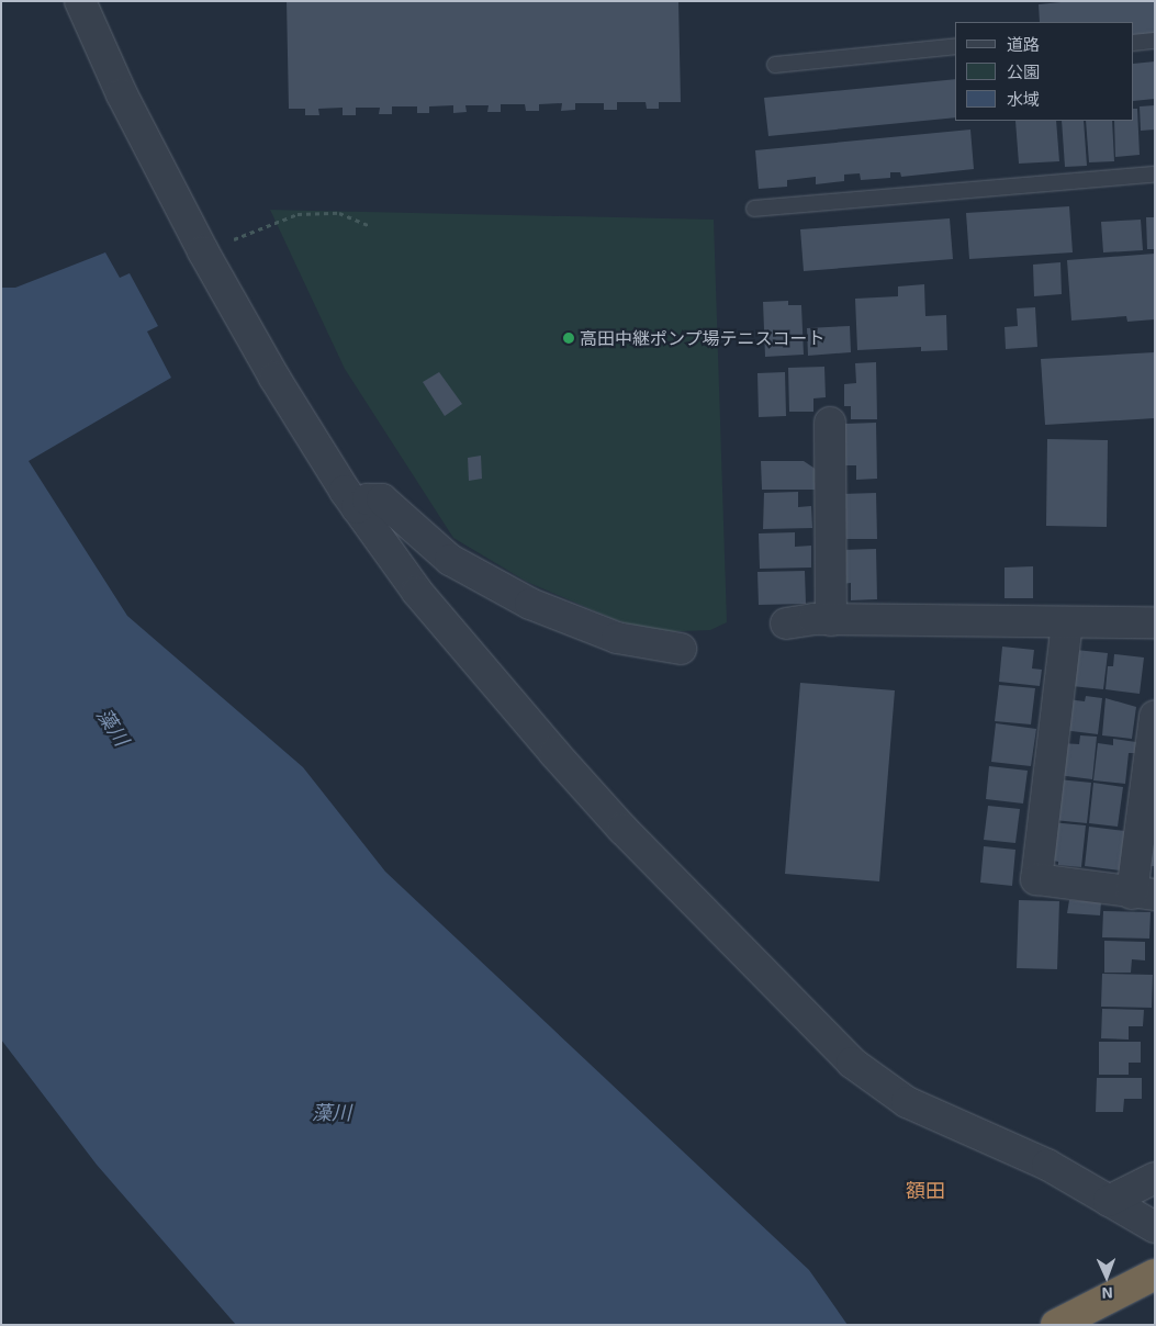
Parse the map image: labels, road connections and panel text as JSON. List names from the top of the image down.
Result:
{
  "districts": ["額田"],
  "water": ["藻川"],
  "places": ["高田中継ポンプ場テニスコート"],
  "legend": ["道路", "公園", "水域"],
  "north": "bottom"
}
